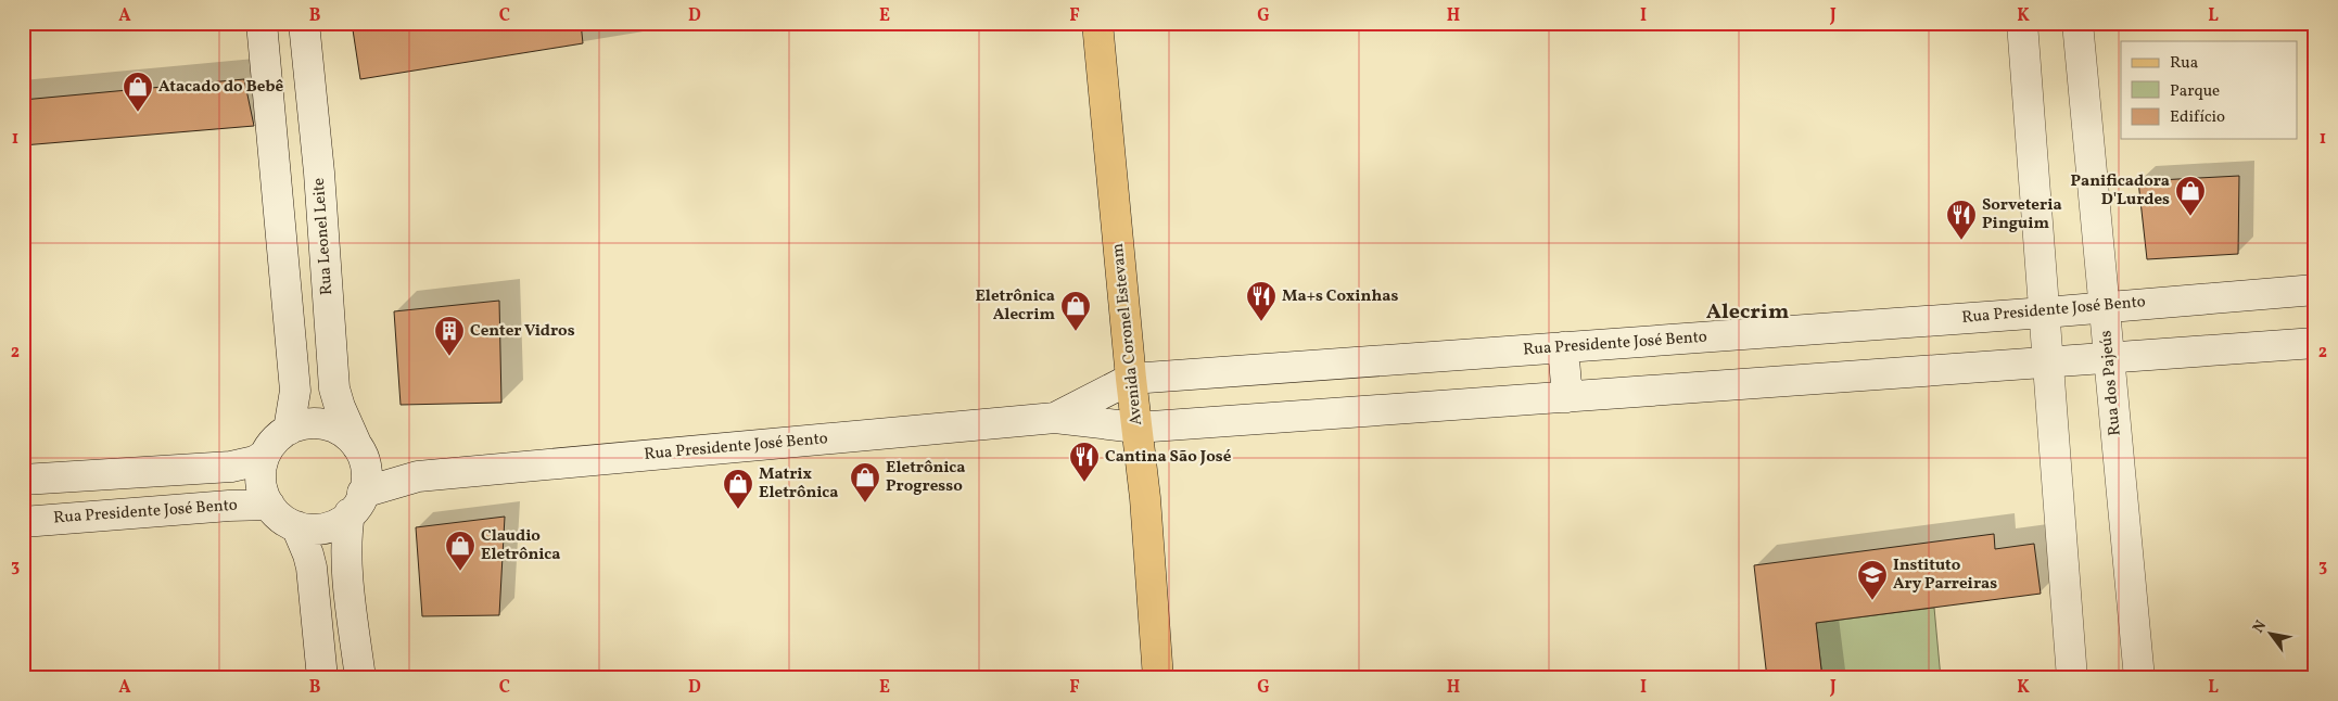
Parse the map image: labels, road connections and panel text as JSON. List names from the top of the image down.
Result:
{
  "streets": {
    "main road": ["Avenida Coronel Estevam"],
    "street": ["Rua Leonel Leite", "Rua Presidente José Bento", "Rua dos Pajeús"]
  },
  "crossings": [
    ["Rua Leonel Leite", "Rua Presidente José Bento"],
    ["Rua Presidente José Bento", "Avenida Coronel Estevam"],
    ["Rua Presidente José Bento", "Rua dos Pajeús"]
  ],
  "districts": ["Alecrim"],
  "places": {
    "shop": [
      "Atacado do Bebê",
      "Panificadora D'Lurdes",
      "Eletrônica Alecrim",
      "Eletrônica Progresso",
      "Matrix Eletrônica",
      "Claudio Eletrônica"
    ],
    "restaurant": ["Sorveteria Pinguim", "Ma+s Coxinhas", "Cantina São José"],
    "building": ["Center Vidros"],
    "school or university": ["Instituto Ary Parreiras"]
  },
  "legend": ["Rua", "Parque", "Edifício"],
  "north": "top left",
  "grid": {
    "columns": [
      "A",
      "B",
      "C",
      "D",
      "E",
      "F",
      "G",
      "H",
      "I",
      "J",
      "K",
      "L"
    ],
    "rows": ["1", "2", "3"]
  }
}
